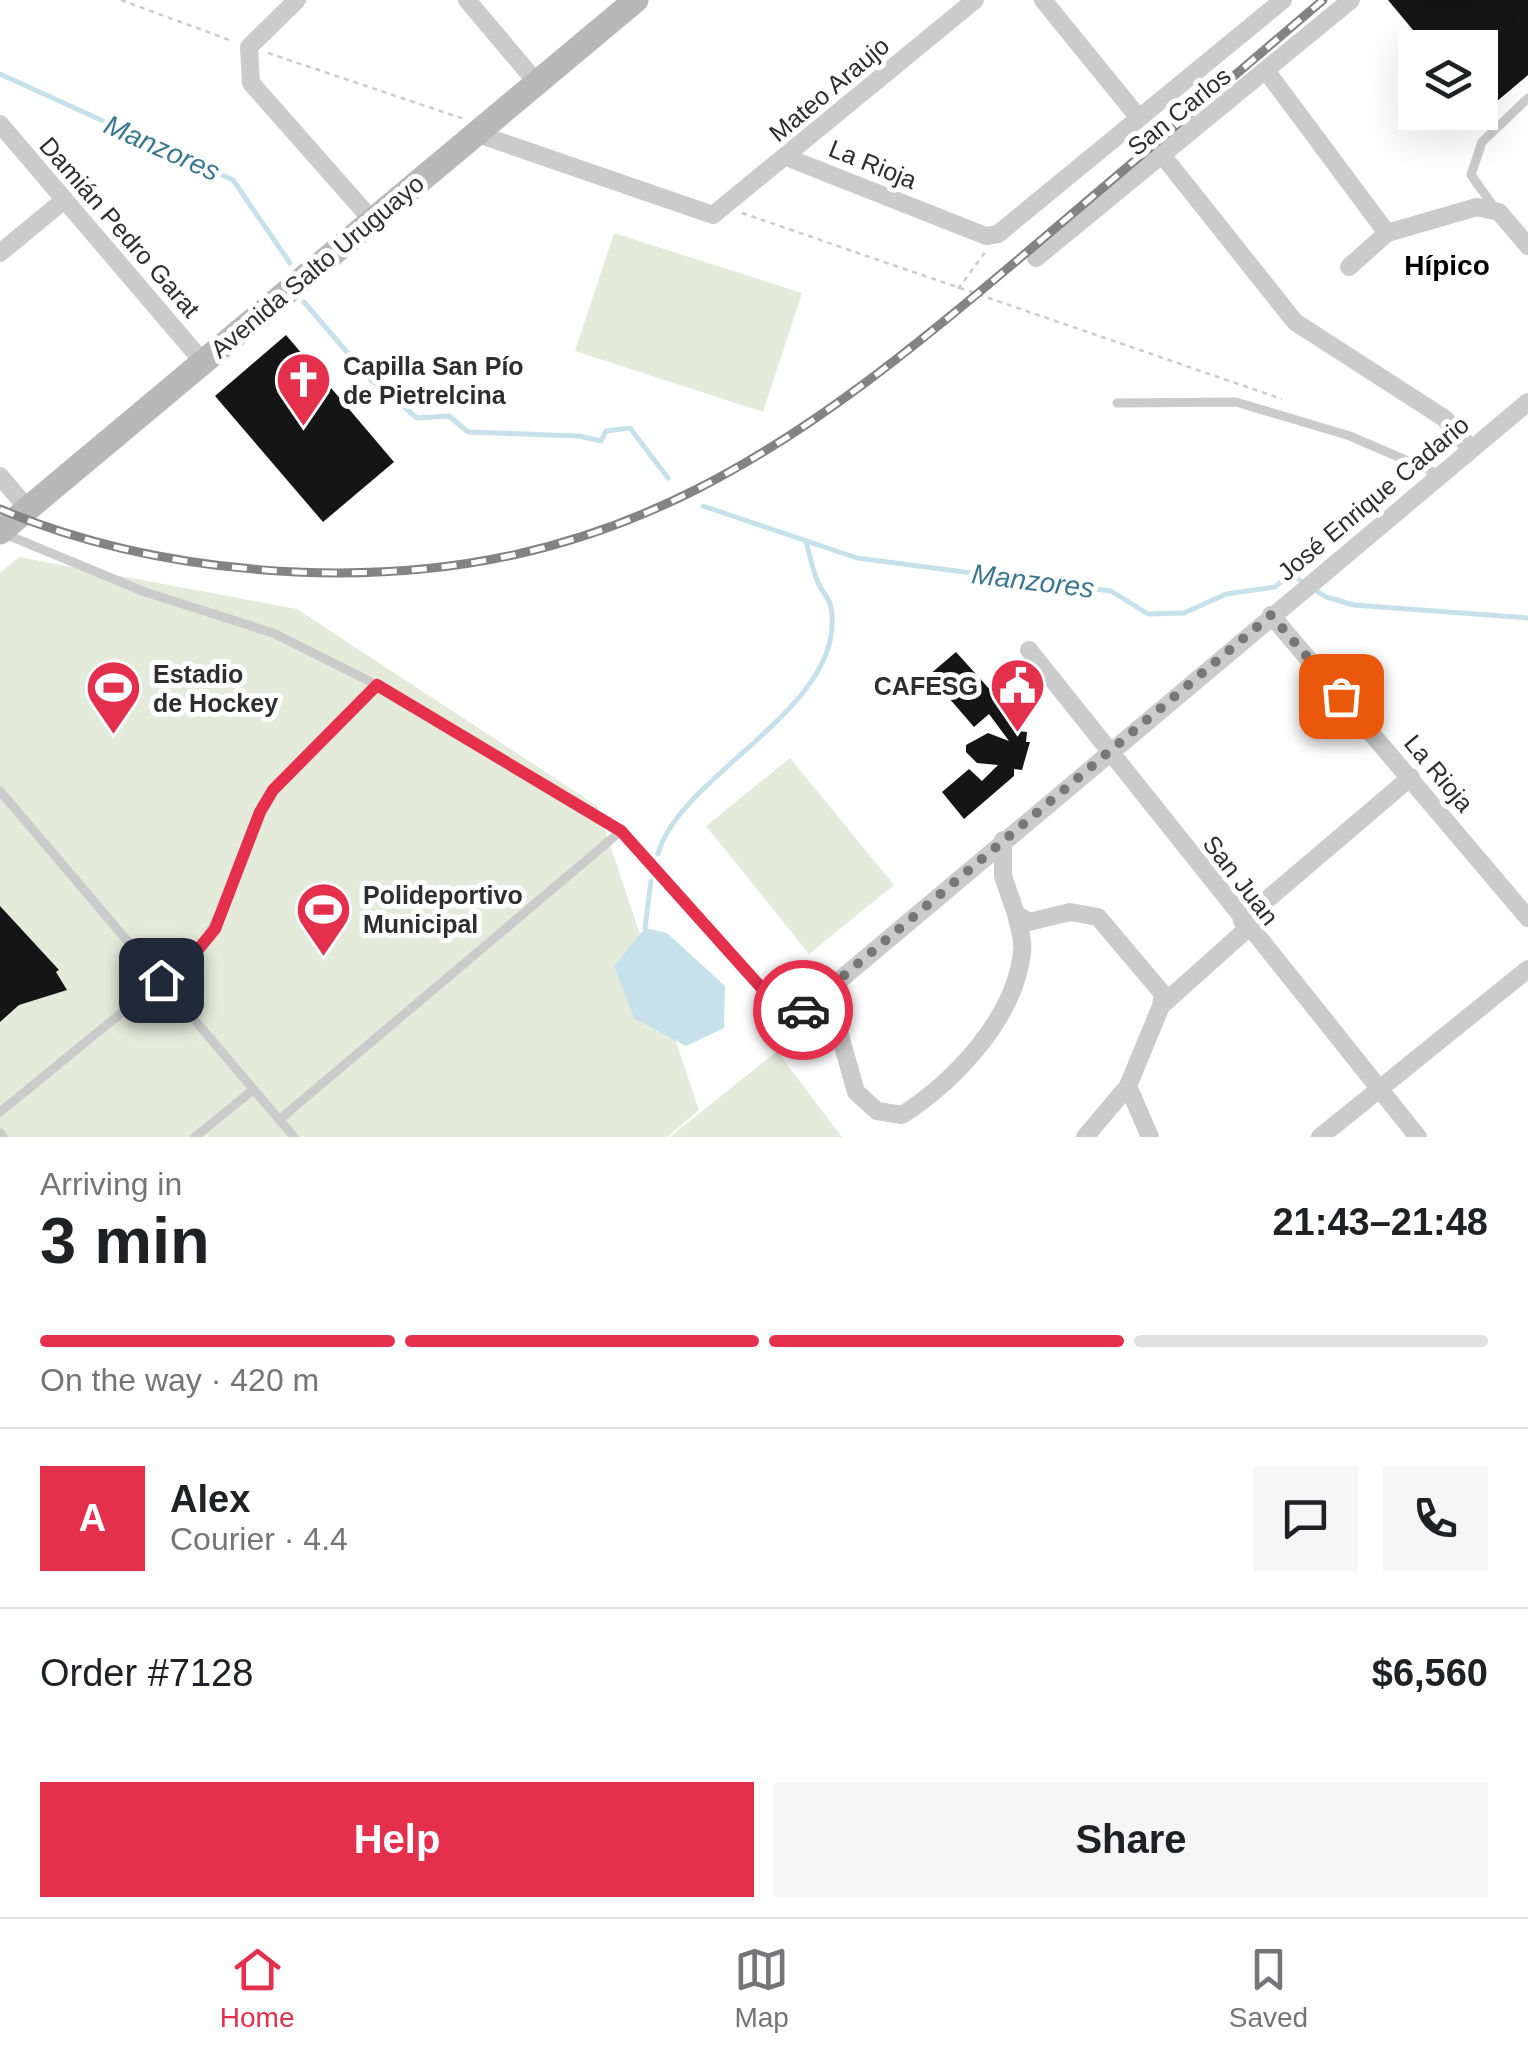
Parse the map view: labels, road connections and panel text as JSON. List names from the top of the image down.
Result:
{
  "streets": {
    "main road": ["Avenida Salto Uruguayo"],
    "street": [
      "Mateo Araujo",
      "San Carlos",
      "La Rioja",
      "Damián Pedro Garat",
      "José Enrique Cadario",
      "San Juan"
    ]
  },
  "crossings": [
    ["Mateo Araujo", "La Rioja"],
    ["Mateo Araujo", "Avenida Salto Uruguayo"],
    ["San Carlos", "La Rioja"],
    ["La Rioja", "José Enrique Cadario"],
    ["Damián Pedro Garat", "Avenida Salto Uruguayo"],
    ["José Enrique Cadario", "San Juan"]
  ],
  "districts": ["Hípico"],
  "water": ["Manzores"],
  "places": {
    "church": ["Capilla San Pío de Pietrelcina"],
    "public building": ["CAFESG"],
    "sports": ["Estadio de Hockey", "Polideportivo Municipal"]
  },
  "page": {
    "heading": ["3 min", "Arriving in", "21:43–21:48"],
    "panel": [
      "Alex",
      "Courier · 4.4",
      "Order #7128",
      "$6,560"
    ],
    "bar": "On the way · 420 m",
    "round": "A",
    "buttons": ["Help", "Share"],
    "tabs": ["Home", "Map", "Saved"]
  }
}
